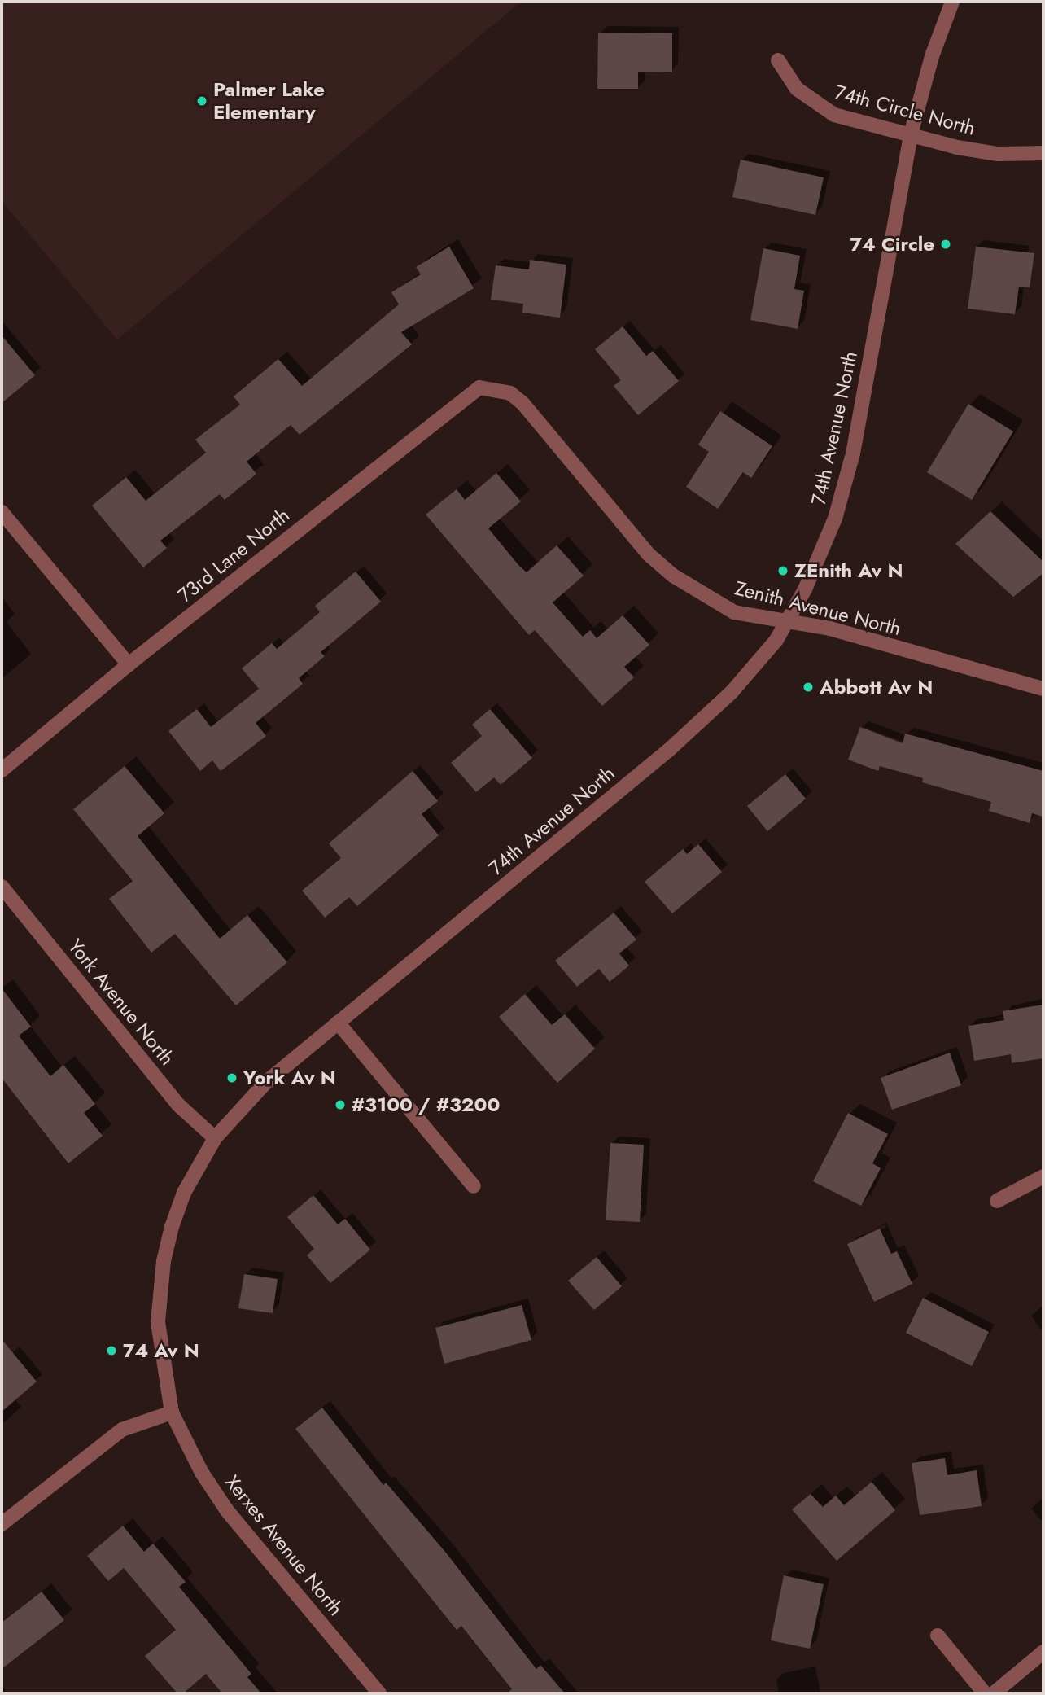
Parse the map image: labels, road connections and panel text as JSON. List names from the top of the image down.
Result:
{
  "streets": {
    "street": [
      "74th Circle North",
      "74th Avenue North",
      "73rd Lane North",
      "Zenith Avenue North",
      "York Avenue North",
      "Xerxes Avenue North"
    ]
  },
  "crossings": [
    ["74th Circle North", "74th Avenue North"],
    ["74th Avenue North", "Zenith Avenue North"],
    ["74th Avenue North", "York Avenue North"],
    ["74th Avenue North", "Xerxes Avenue North"],
    ["73rd Lane North", "Zenith Avenue North"]
  ],
  "places": [
    "Palmer Lake Elementary",
    "74 Circle",
    "ZEnith Av N",
    "Abbott Av N",
    "York Av N",
    "#3100 / #3200",
    "74 Av N"
  ]
}
